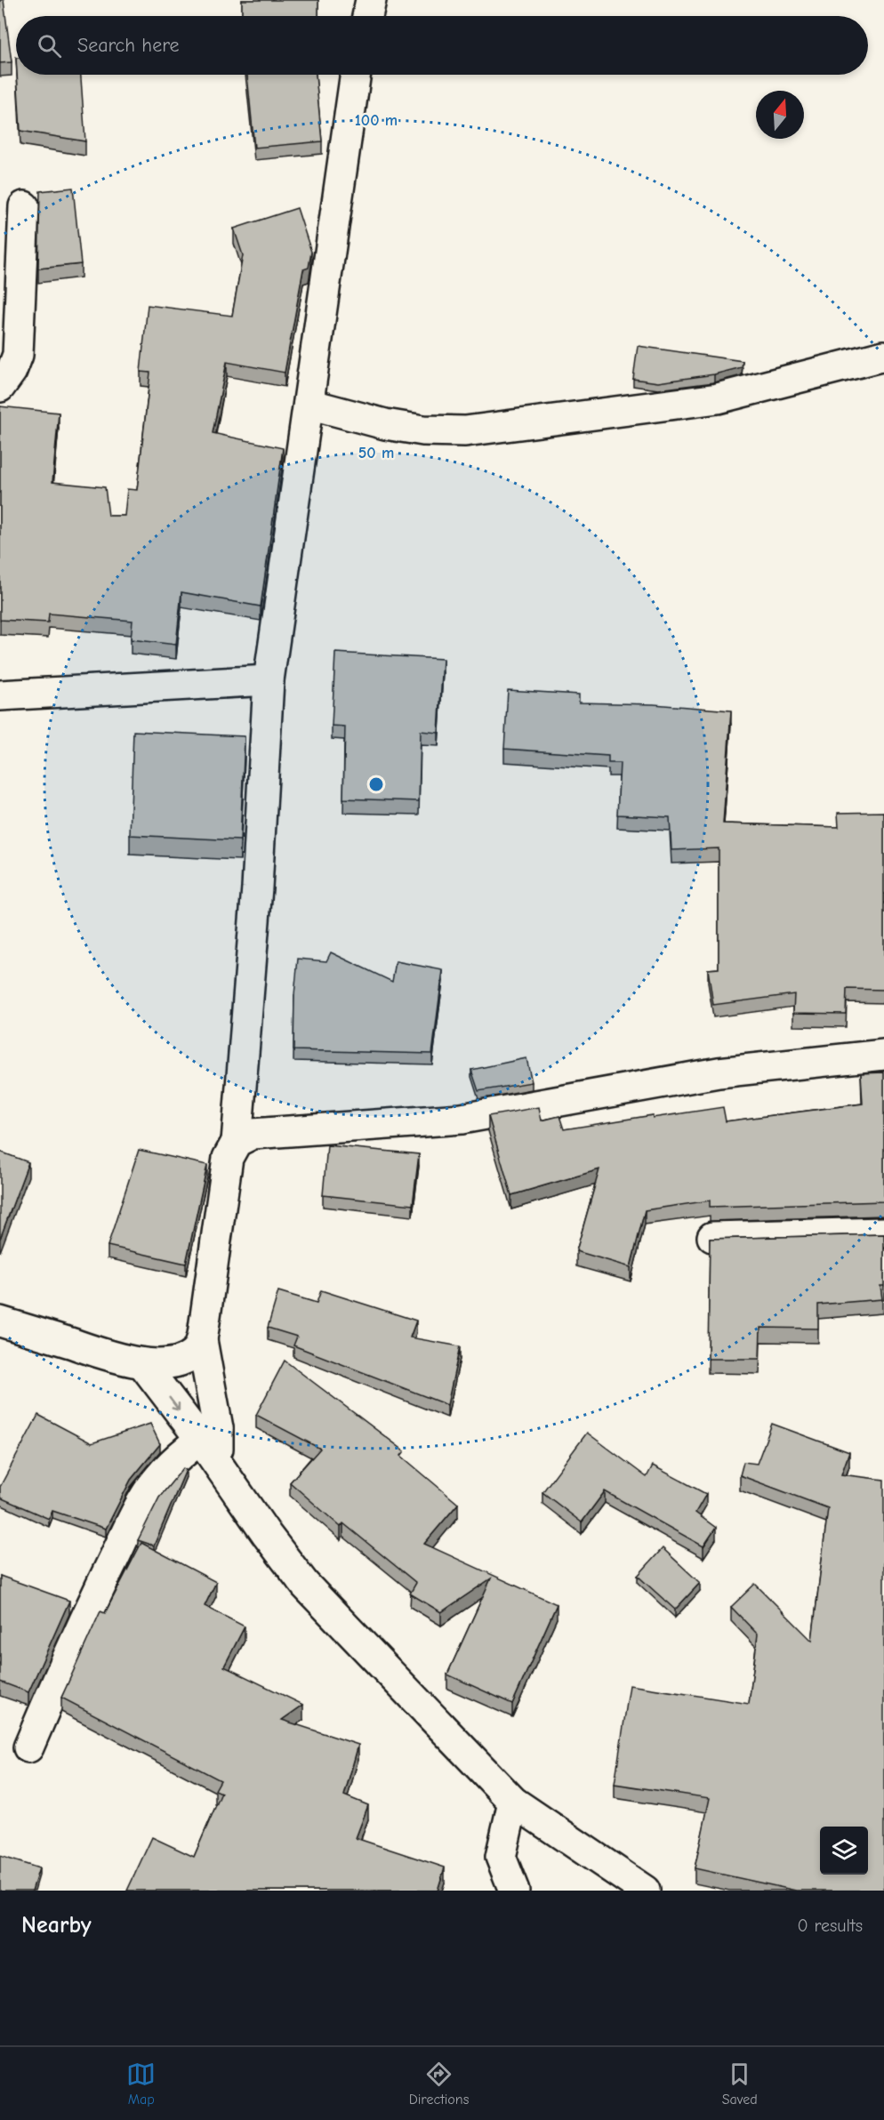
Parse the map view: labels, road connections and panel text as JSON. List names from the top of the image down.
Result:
{
  "north": "top",
  "page": {
    "search": "Search here",
    "heading": ["Nearby", "0 results"],
    "nav": ["Map", "Directions", "Saved"]
  },
  "rings": ["100 m", "50 m"]
}
